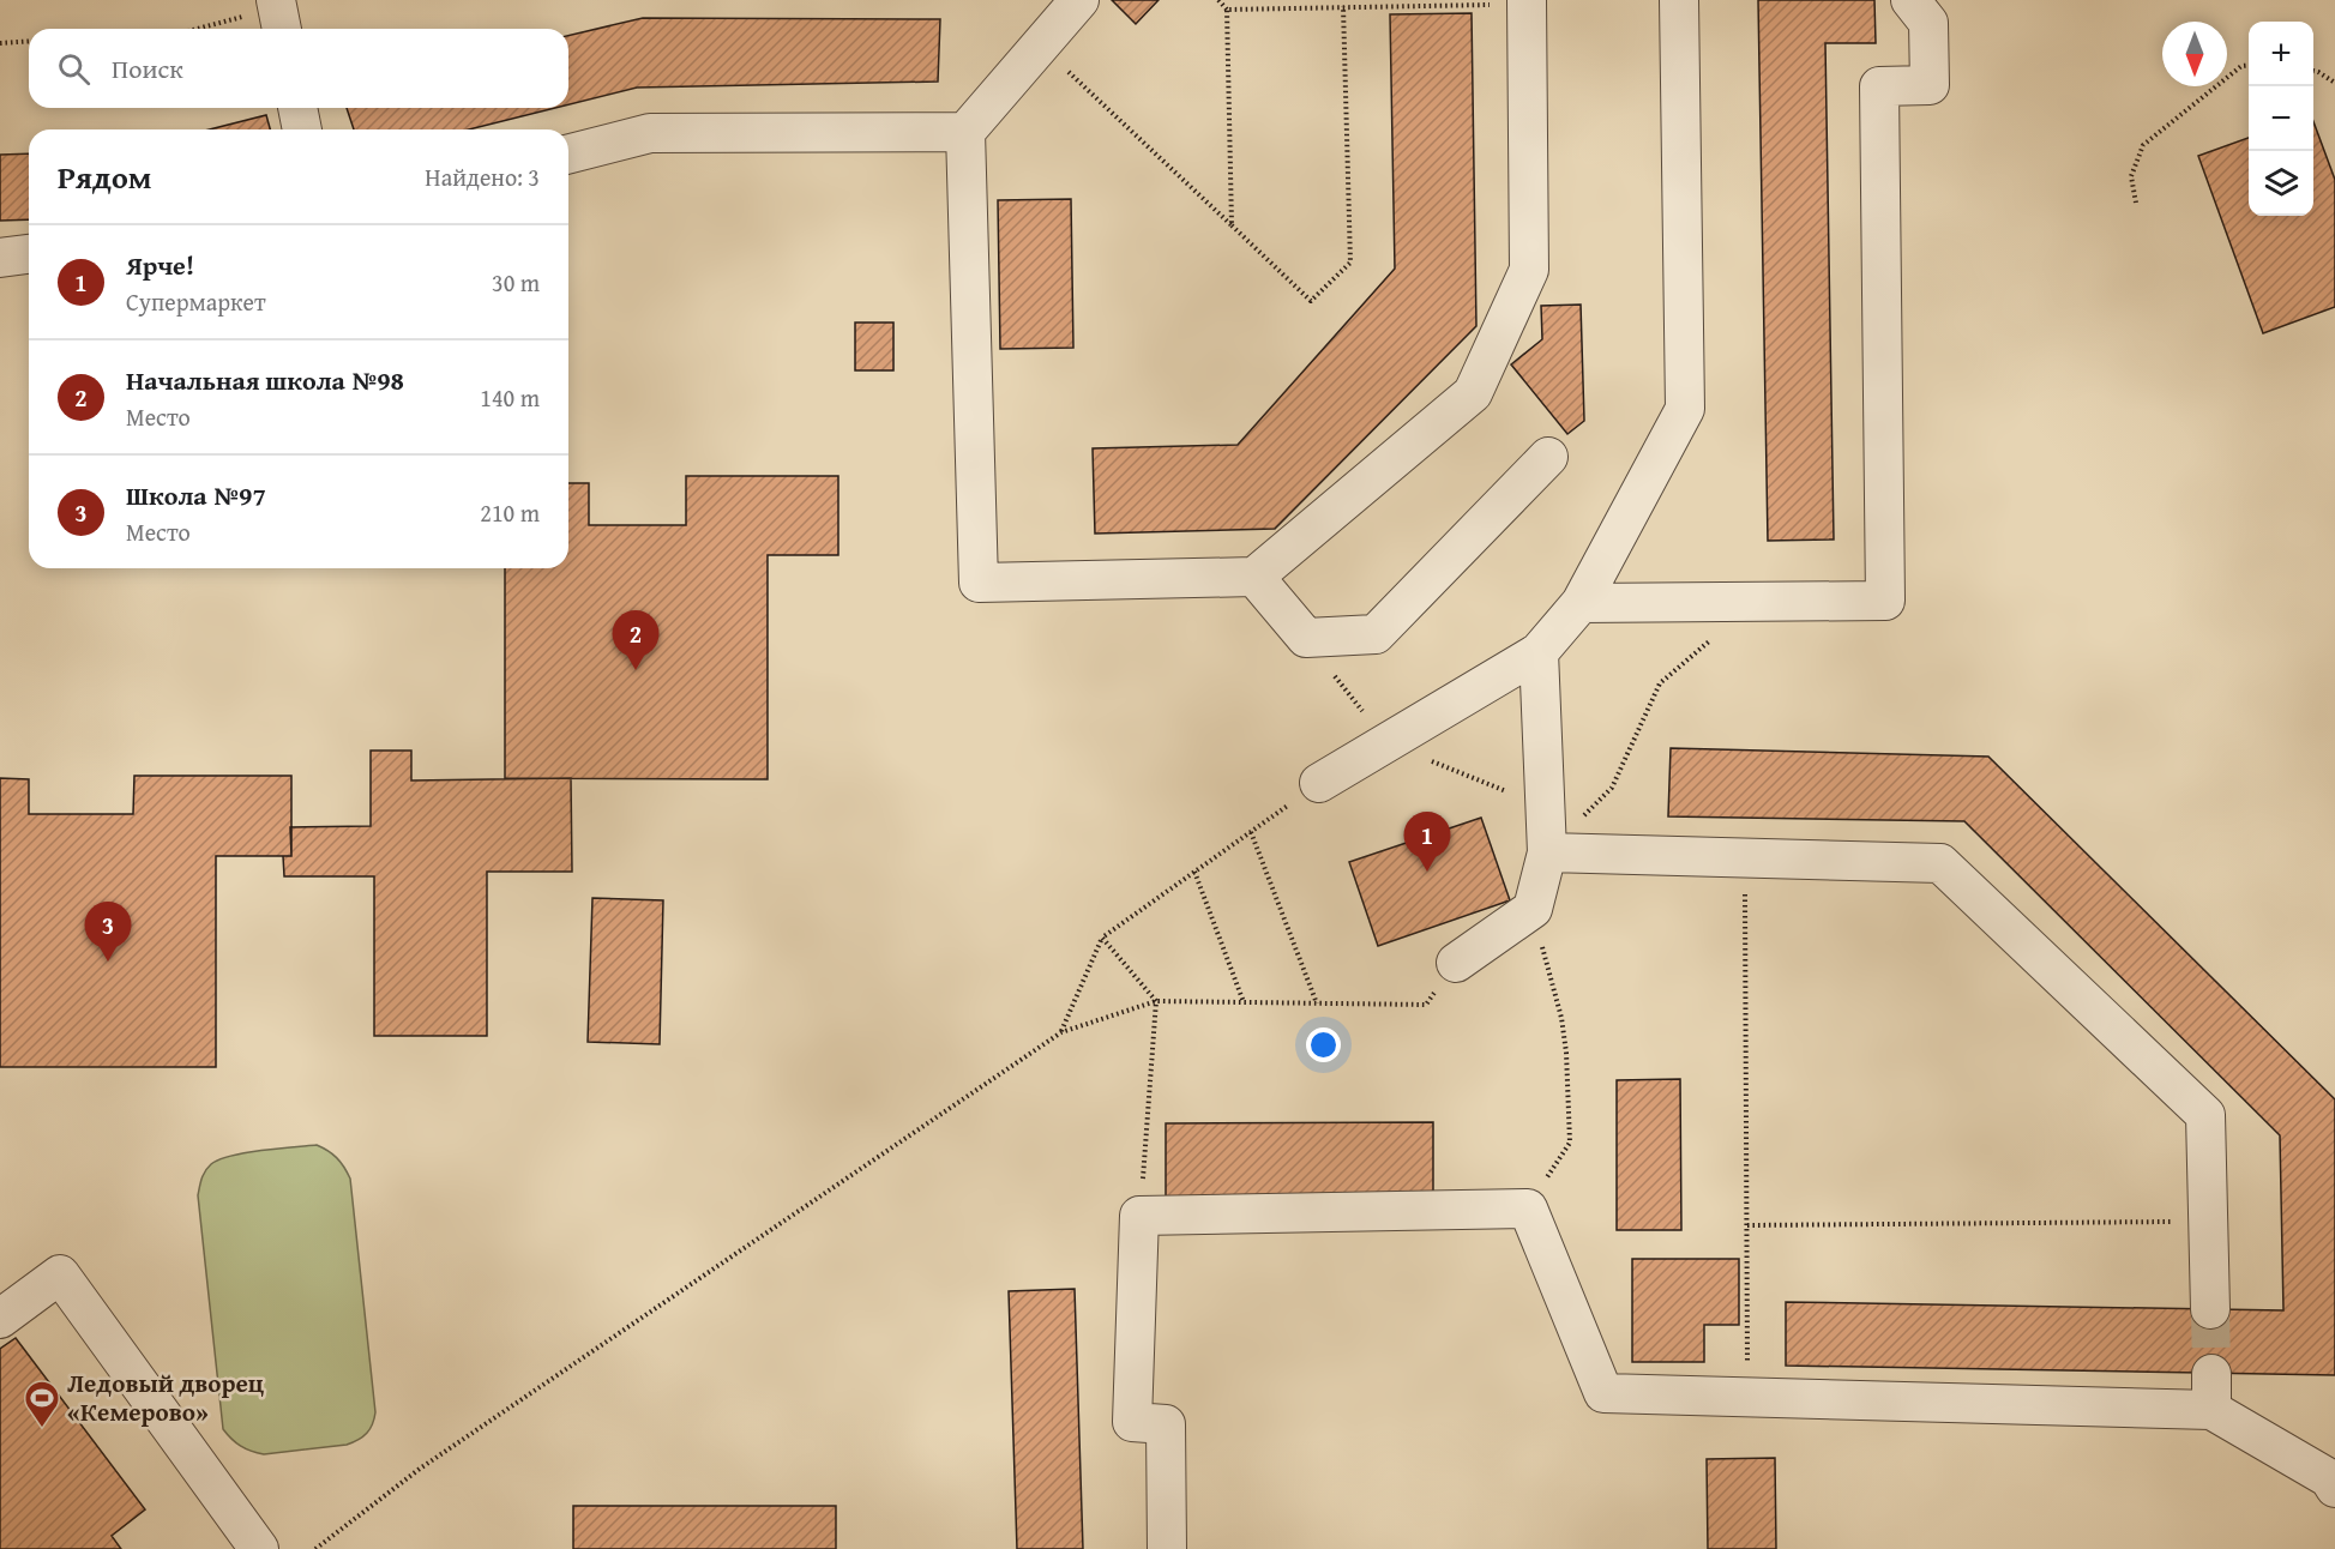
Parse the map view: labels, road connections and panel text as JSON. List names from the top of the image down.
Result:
{
  "places": {
    "sports": ["Ледовый дворец «Кемерово»"]
  },
  "north": "bottom",
  "page": {
    "map_buttons": ["+", "−"],
    "search": "Поиск",
    "heading": ["Рядом", "Найдено: 3"],
    "list": [
      {
        "mark": "1",
        "name": "Ярче!",
        "note": "Супермаркет",
        "value": "30 m"
      },
      {
        "mark": "2",
        "name": "Начальная школа №98",
        "note": "Место",
        "value": "140 m"
      },
      {
        "mark": "3",
        "name": "Школа №97",
        "note": "Место",
        "value": "210 m"
      }
    ],
    "pins": ["2", "1", "3"]
  }
}
